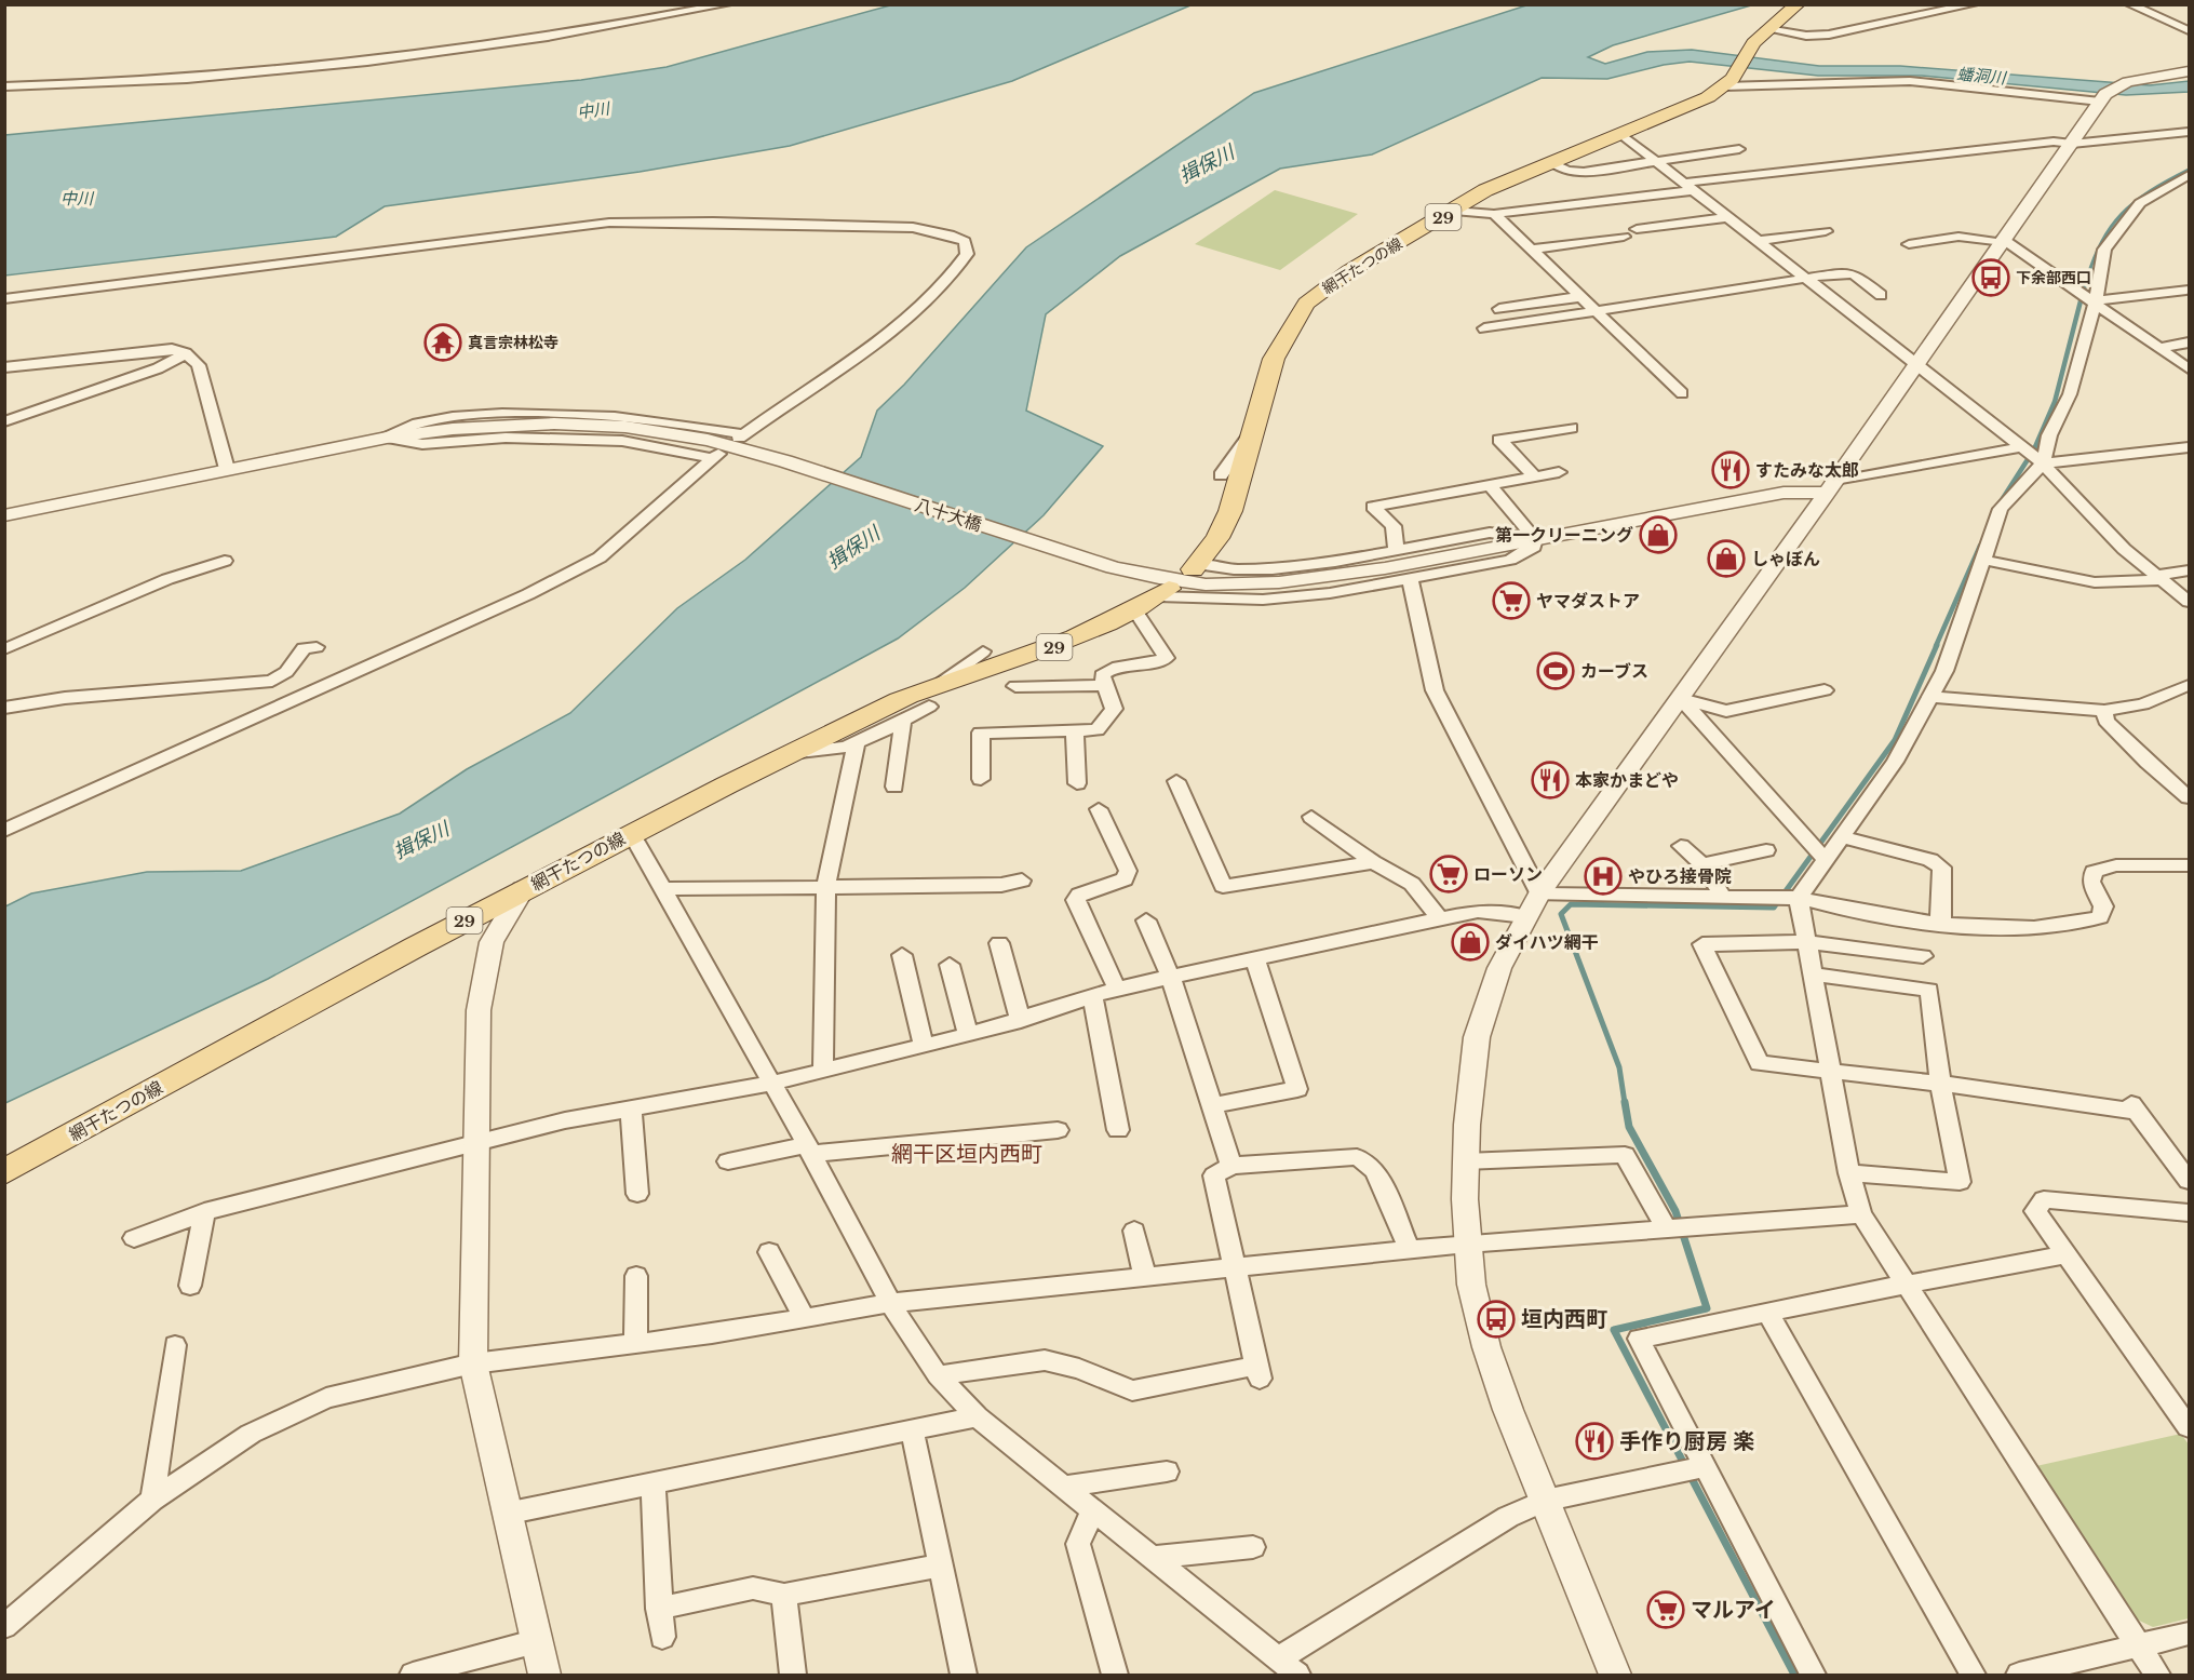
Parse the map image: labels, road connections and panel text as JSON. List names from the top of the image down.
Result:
{
  "streets": {
    "main road": ["29", "網干たつの線"],
    "street": ["八十大橋"]
  },
  "districts": ["網干区垣内西町"],
  "water": ["蟠洞川", "中川", "揖保川"],
  "places": {
    "bus stop": ["下余部西口", "垣内西町"],
    "temple": ["真言宗林松寺"],
    "restaurant": ["すたみな太郎", "本家かまどや", "手作り厨房 楽"],
    "shop": ["第一クリーニング", "しゃぼん", "ダイハツ網干"],
    "supermarket": ["ヤマダストア", "ローソン", "マルアイ"],
    "sports": ["カーブス"],
    "hospital": ["やひろ接骨院"]
  }
}
